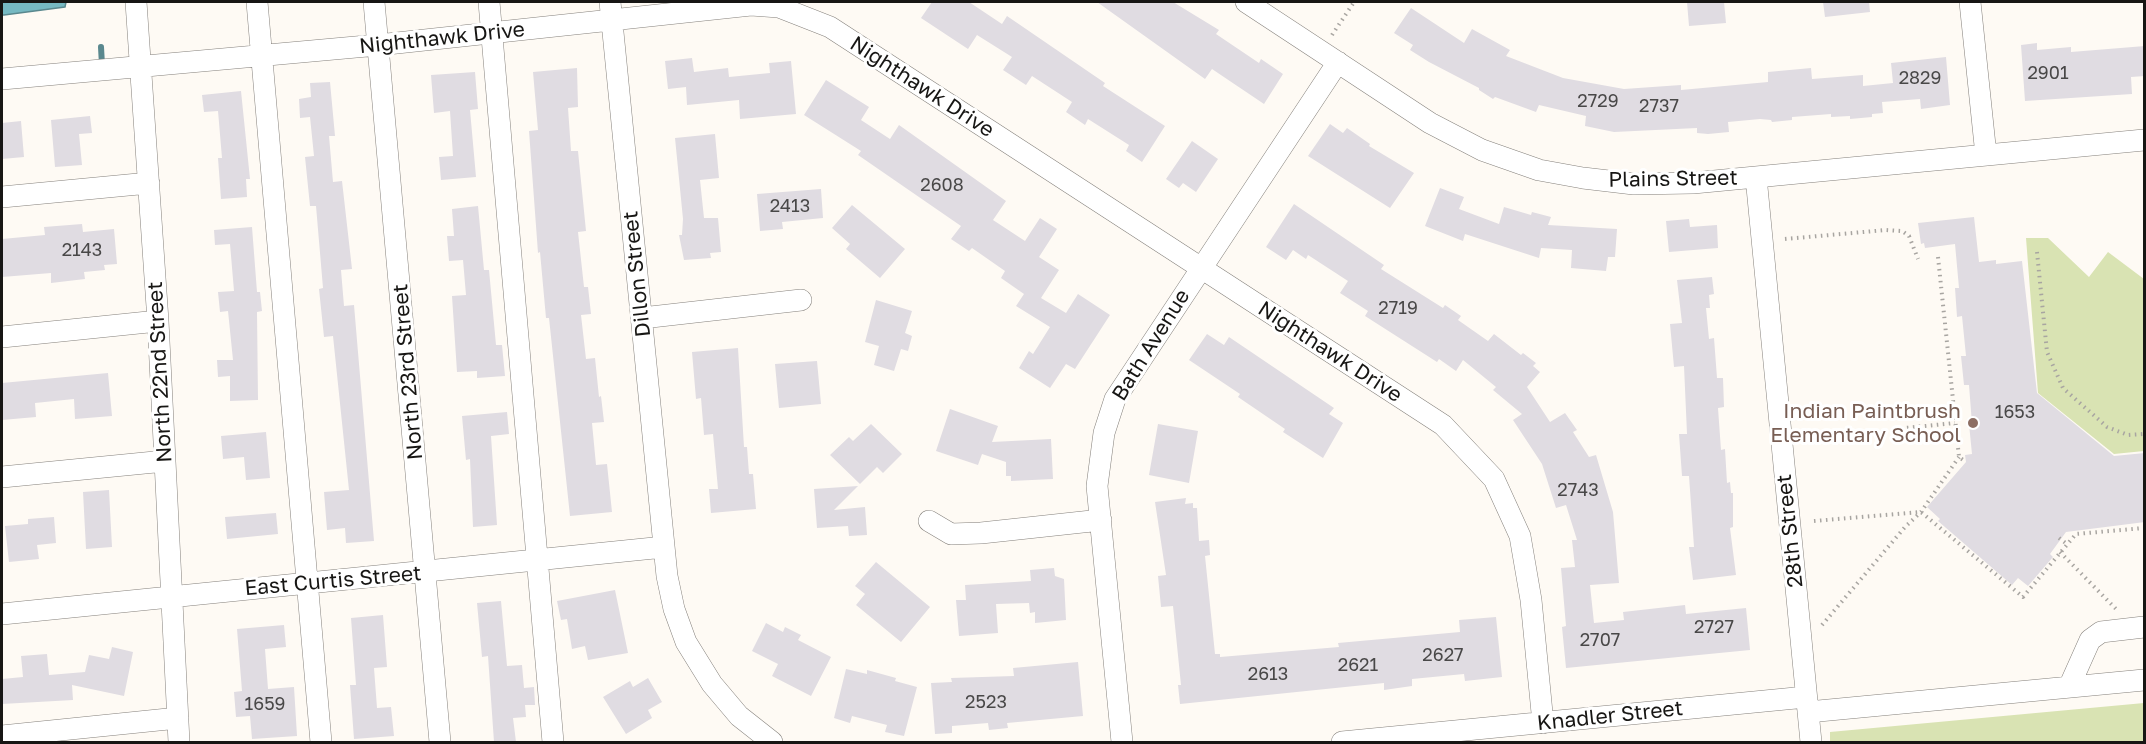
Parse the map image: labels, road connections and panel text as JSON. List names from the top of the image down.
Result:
{
  "streets": {
    "street": [
      "Nighthawk Drive",
      "Plains Street",
      "Dillon Street",
      "Bath Avenue",
      "North 22nd Street",
      "North 23rd Street",
      "28th Street",
      "East Curtis Street",
      "Knadler Street"
    ]
  },
  "crossings": [
    ["Nighthawk Drive", "Dillon Street"],
    ["Nighthawk Drive", "Bath Avenue"],
    ["Nighthawk Drive", "North 22nd Street"],
    ["Nighthawk Drive", "North 23rd Street"],
    ["Nighthawk Drive", "Knadler Street"],
    ["Plains Street", "Bath Avenue"],
    ["Plains Street", "28th Street"],
    ["Dillon Street", "East Curtis Street"],
    ["North 22nd Street", "East Curtis Street"],
    ["North 23rd Street", "East Curtis Street"],
    ["28th Street", "Knadler Street"]
  ],
  "places": ["Indian Paintbrush Elementary School"],
  "house_numbers": [
    "2901",
    "2829",
    "2729",
    "2737",
    "2608",
    "2413",
    "2143",
    "2719",
    "1653",
    "2743",
    "2727",
    "2707",
    "2627",
    "2621",
    "2613",
    "2523",
    "1659"
  ]
}
